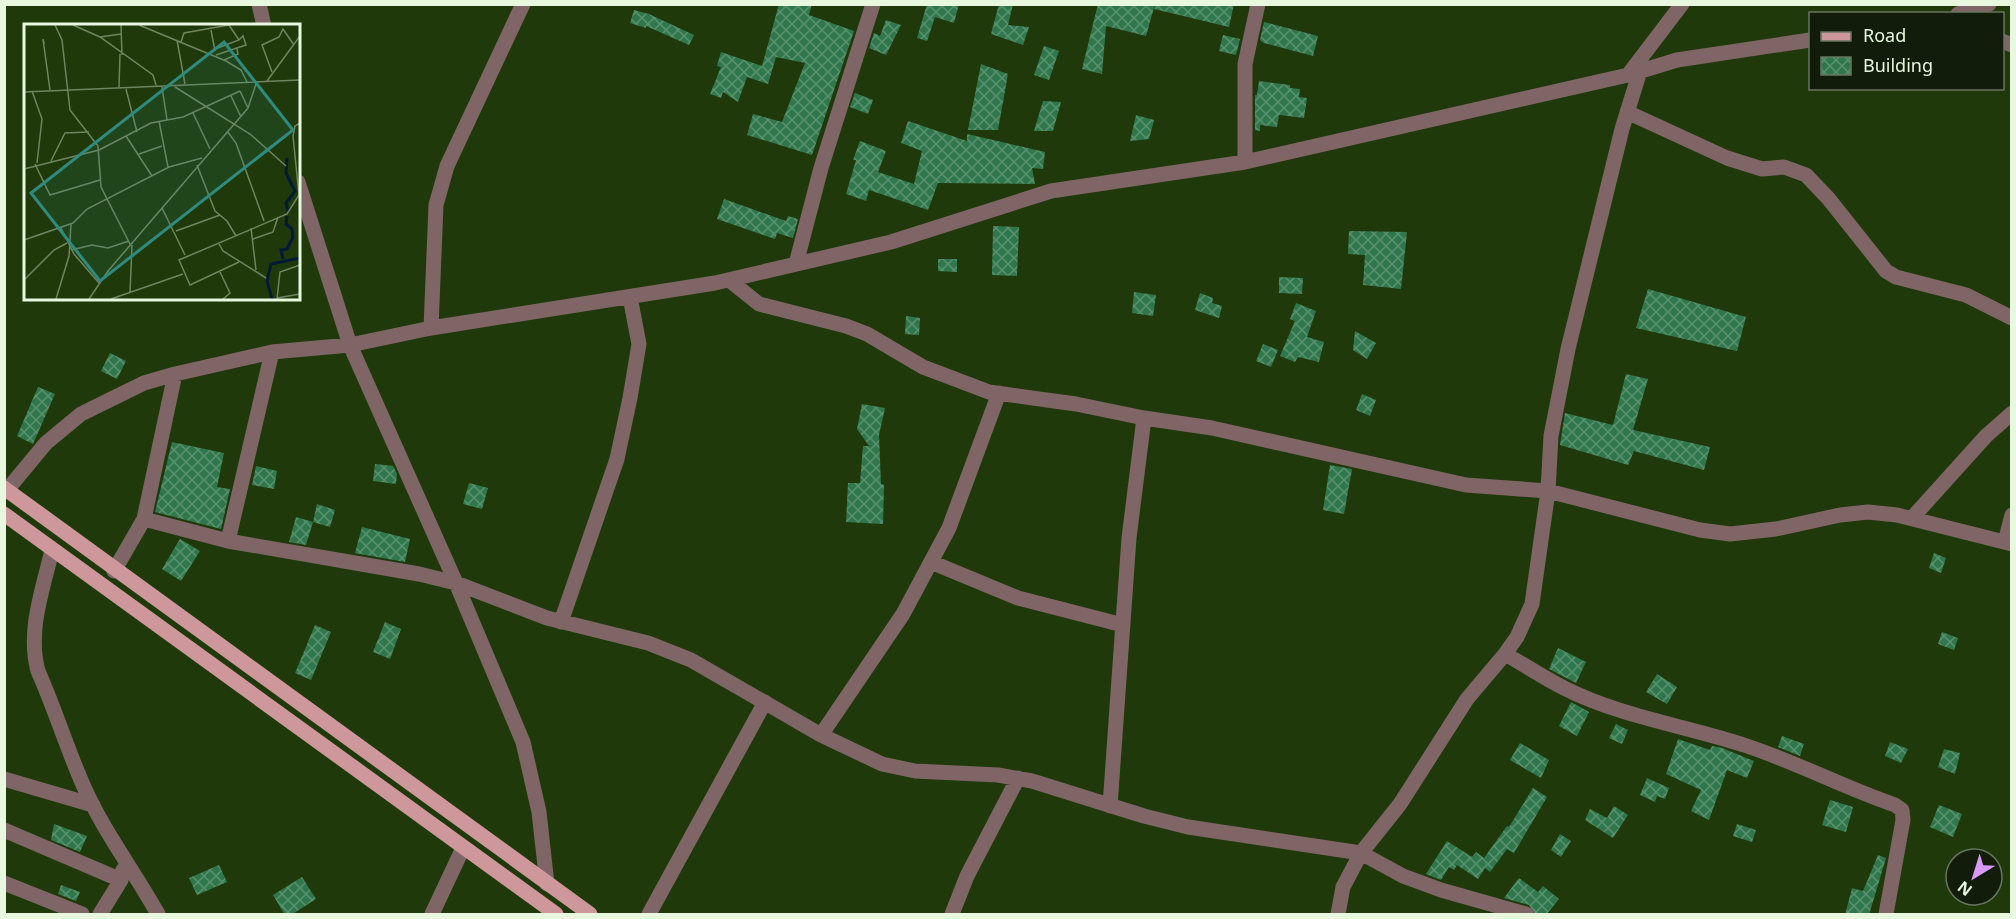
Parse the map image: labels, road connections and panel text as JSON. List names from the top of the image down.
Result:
{
  "legend": ["Road", "Building"],
  "north": "bottom left"
}
